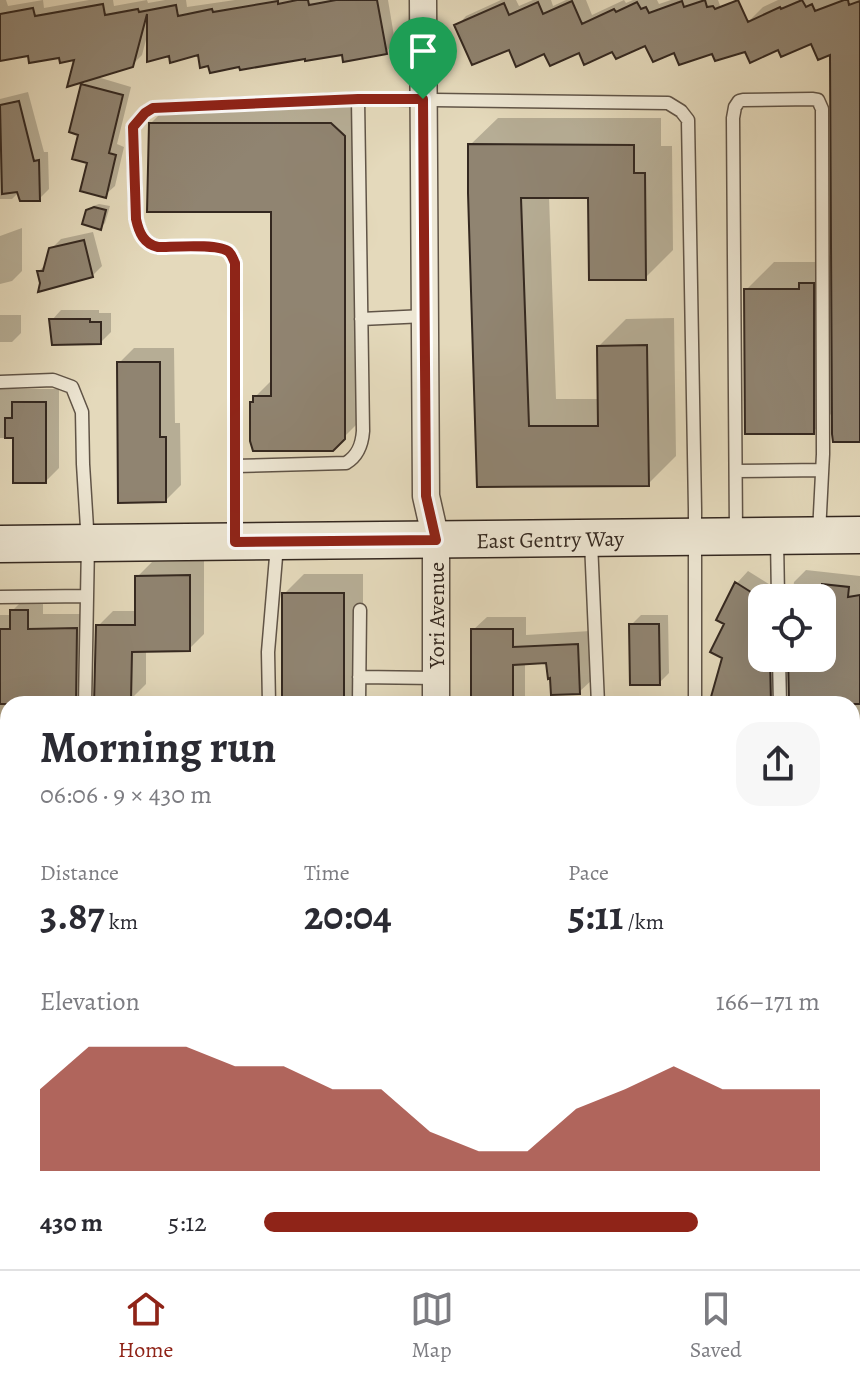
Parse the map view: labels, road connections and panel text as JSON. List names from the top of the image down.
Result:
{
  "streets": {
    "street": ["East Gentry Way", "Yori Avenue"]
  },
  "crossings": [
    ["East Gentry Way", "Yori Avenue"]
  ],
  "page": {
    "heading": ["Morning run", "06:06 · 9 × 430 m"],
    "stats": [
      ["Distance", "3.87 km"],
      ["Time", "20:04"],
      ["Pace", "5:11 /km"]
    ],
    "chart": ["Elevation", "166–171 m"],
    "list": [
      {
        "name": "430 m",
        "note": "5:12"
      }
    ],
    "tabs": ["Home", "Map", "Saved"]
  }
}
